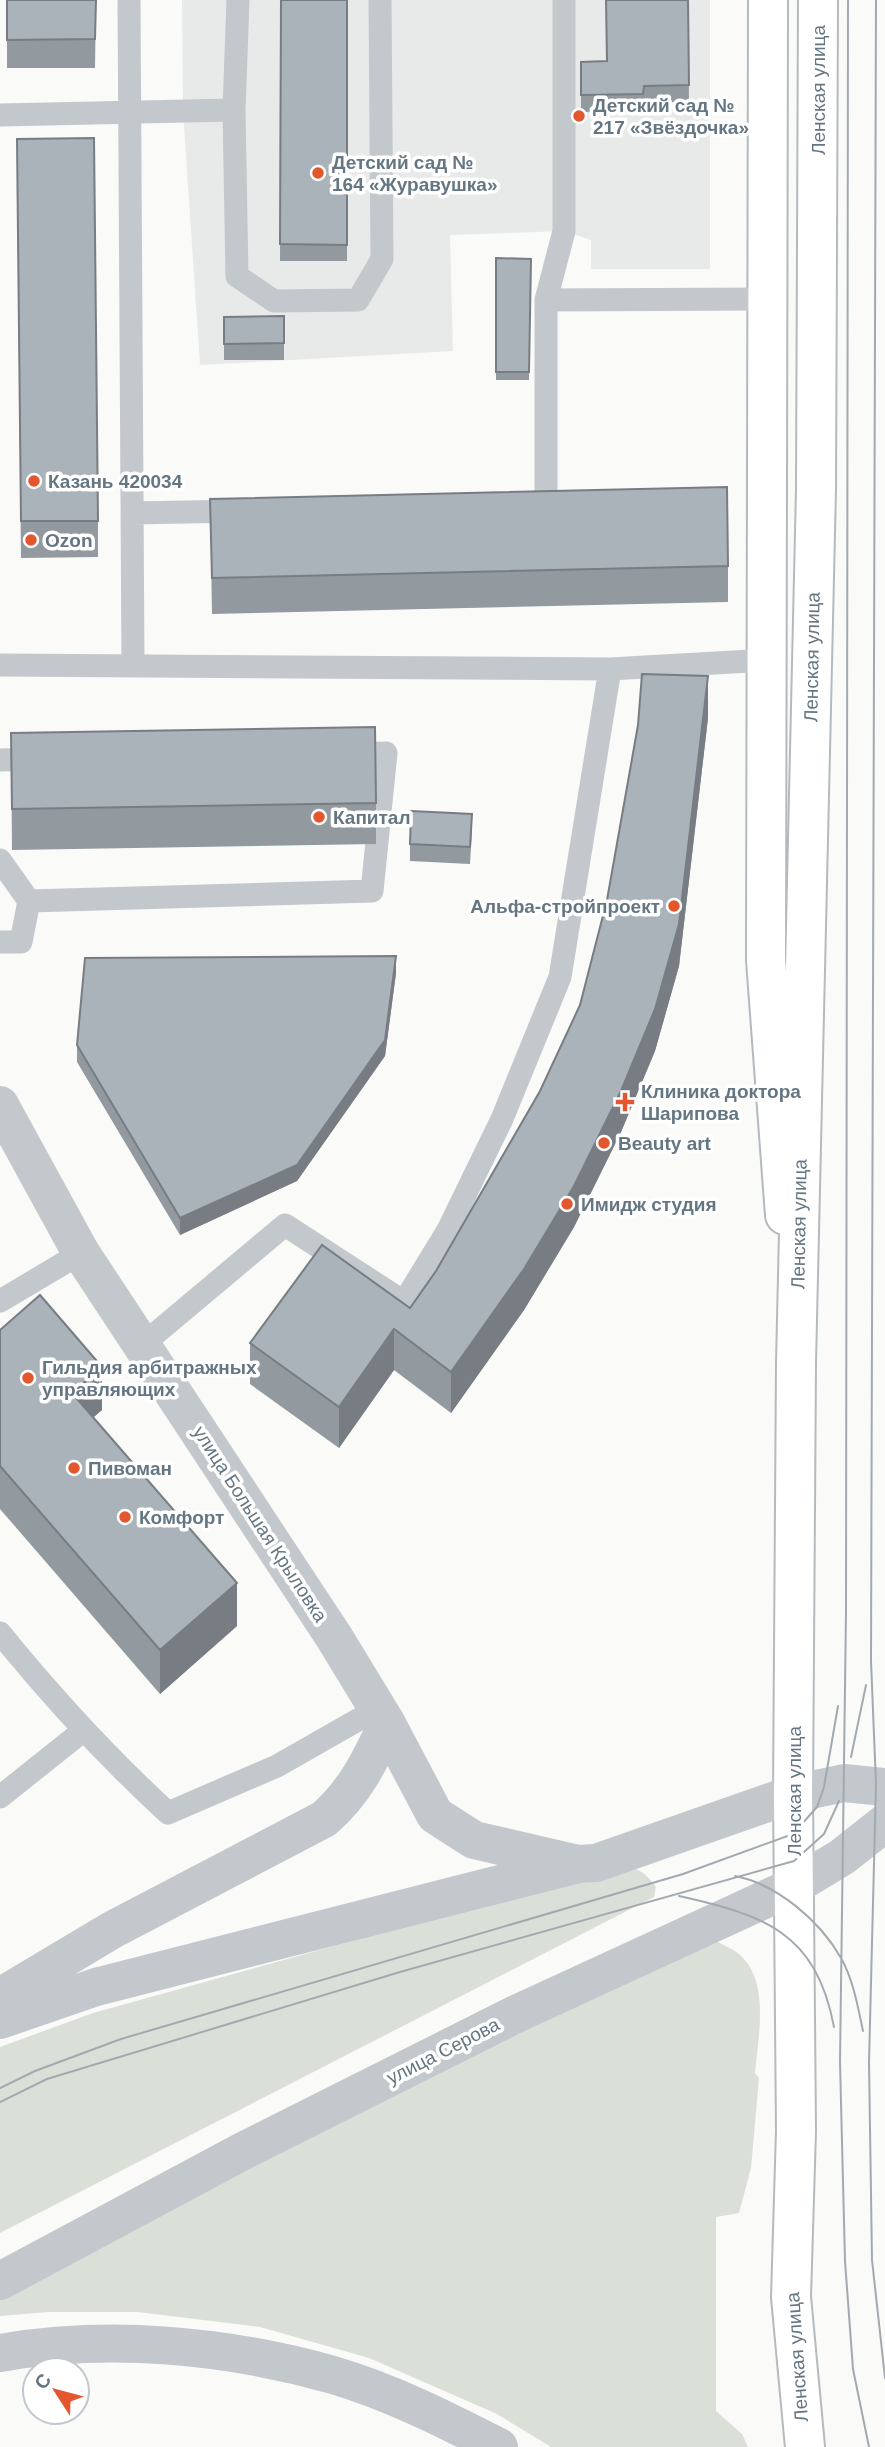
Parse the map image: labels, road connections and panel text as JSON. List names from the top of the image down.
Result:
{
  "streets": {
    "main road": ["Ленская улица"],
    "street": ["улица Большая Крыловка", "улица Серова"]
  },
  "crossings": [
    ["Ленская улица", "улица Серова"]
  ],
  "places": {
    "other": [
      "Детский сад № 217 «Звёздочка»",
      "Детский сад № 164 «Журавушка»",
      "Казань 420034",
      "Ozon",
      "Капитал",
      "Альфа-стройпроект",
      "Beauty art",
      "Имидж студия",
      "Гильдия арбитражных управляющих",
      "Пивоман",
      "Комфорт"
    ],
    "health": ["Клиника доктора Шарипова"]
  },
  "north": "top left"
}
